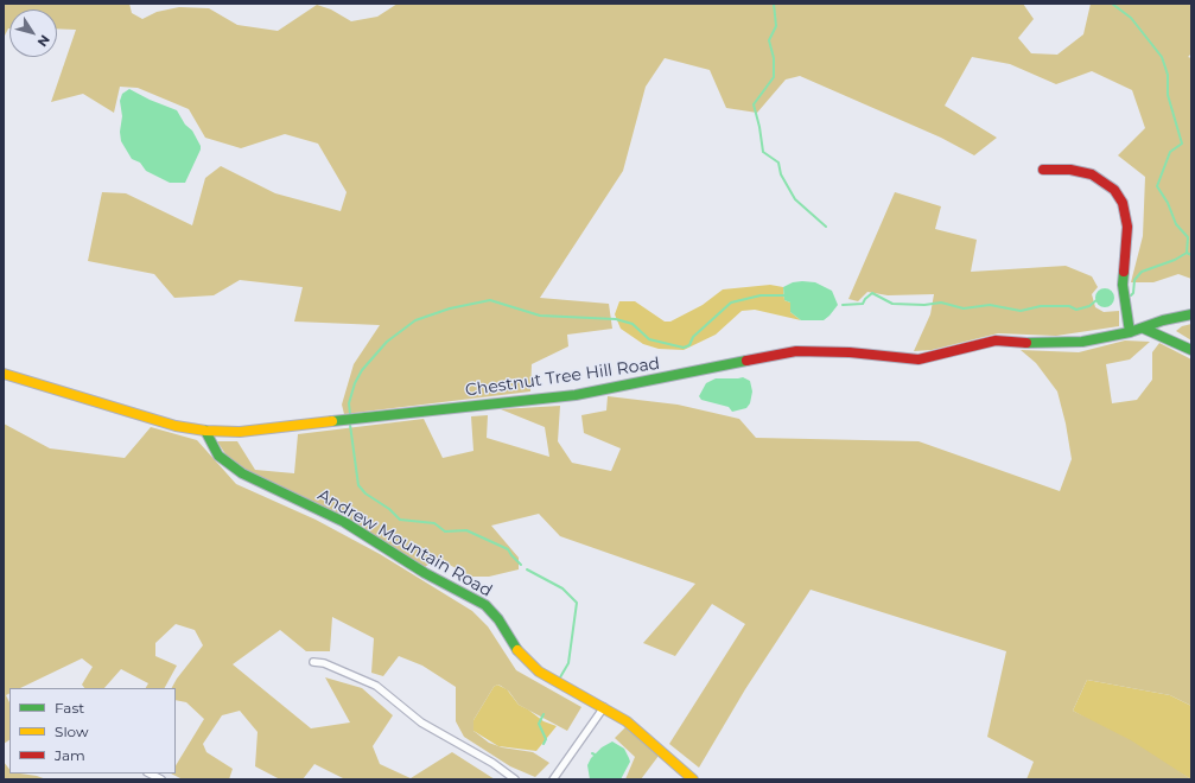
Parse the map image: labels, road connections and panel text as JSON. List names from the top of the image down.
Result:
{
  "streets": {
    "street": ["Chestnut Tree Hill Road", "Andrew Mountain Road"]
  },
  "crossings": [
    ["Chestnut Tree Hill Road", "Andrew Mountain Road"]
  ],
  "legend": ["Fast", "Slow", "Jam"],
  "north": "bottom right"
}
